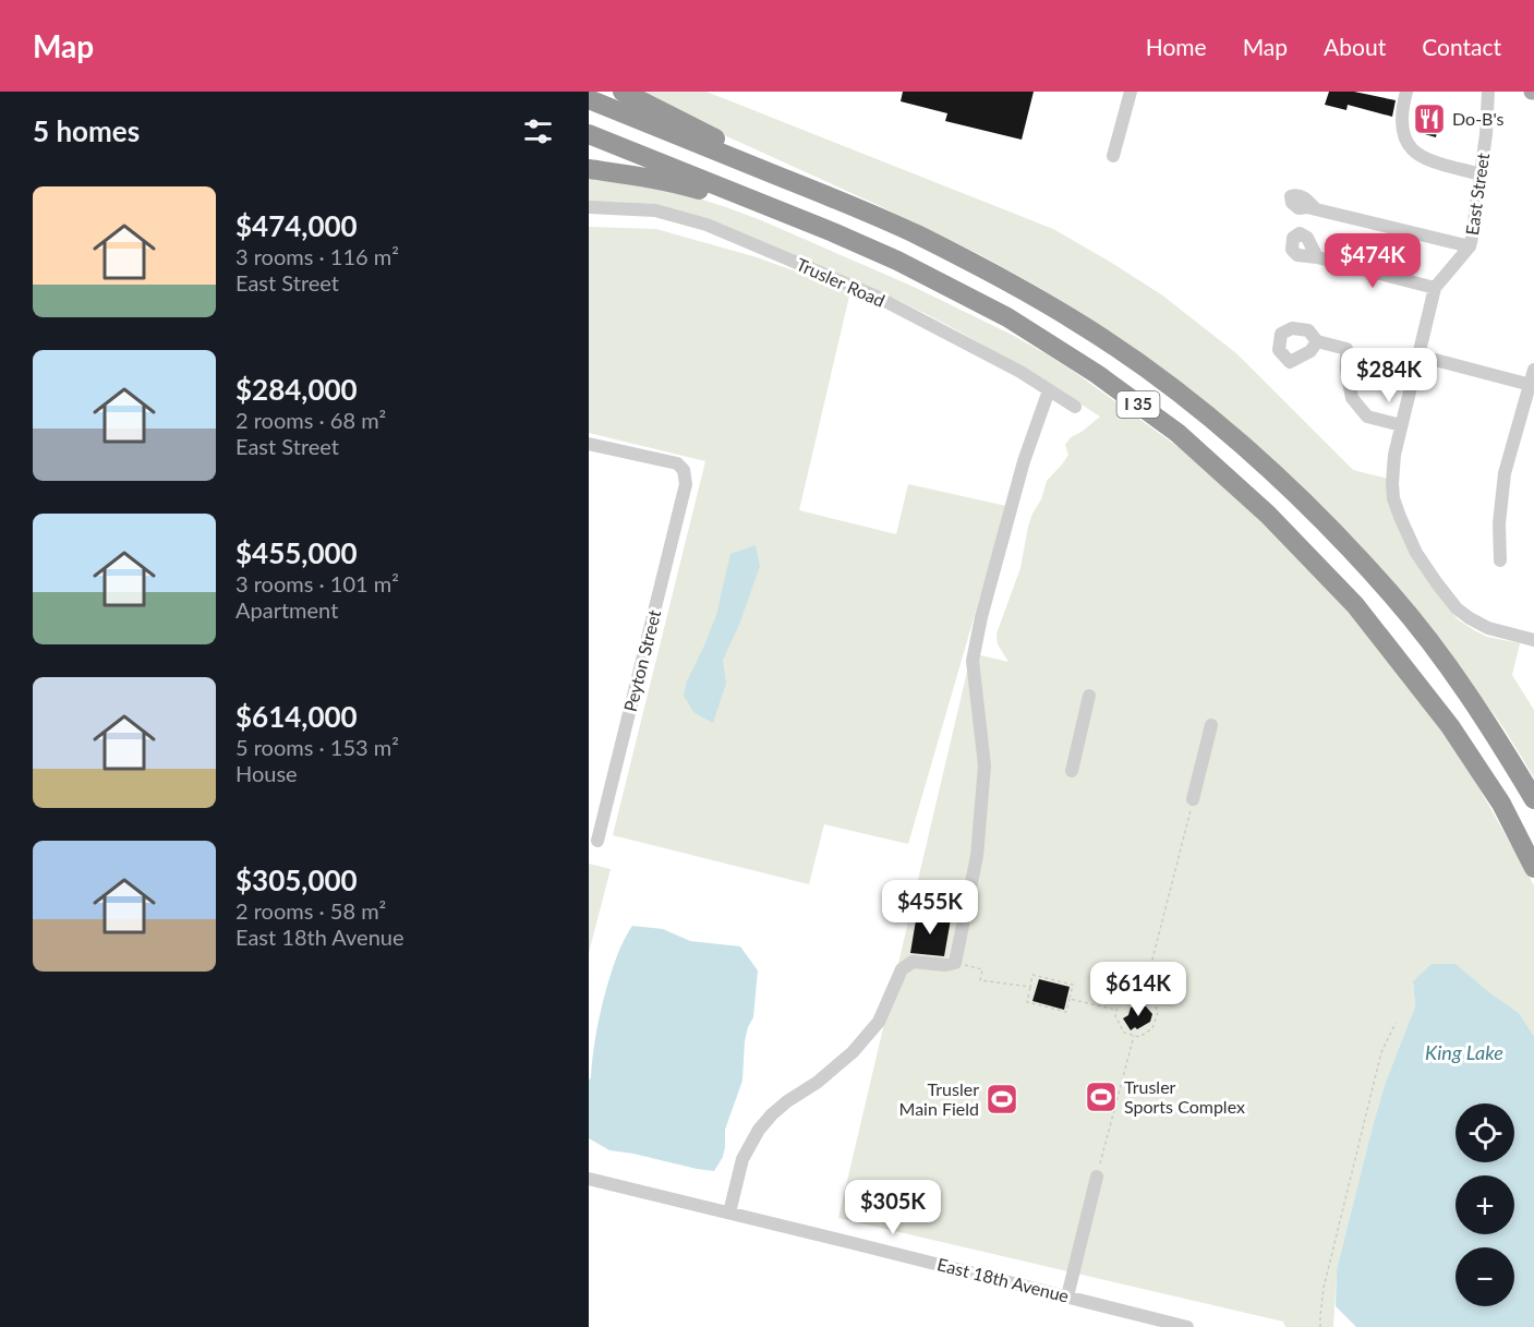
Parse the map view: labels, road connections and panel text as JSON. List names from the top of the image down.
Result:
{
  "streets": {
    "highway": ["I 35"],
    "street": [
      "East Street",
      "Trusler Road",
      "Peyton Street",
      "East 18th Avenue"
    ]
  },
  "water": ["King Lake"],
  "places": {
    "restaurant": ["Do-B's"],
    "sports": ["Trusler Sports Complex", "Trusler Main Field"]
  },
  "page": {
    "header": "Map",
    "nav": [
      "Home",
      "Map",
      "About",
      "Contact"
    ],
    "heading": "5 homes",
    "list": [
      {
        "name": "$474,000",
        "note": "3 rooms · 116 m² · East Street"
      },
      {
        "name": "$284,000",
        "note": "2 rooms · 68 m² · East Street"
      },
      {
        "name": "$455,000",
        "note": "3 rooms · 101 m² · Apartment"
      },
      {
        "name": "$614,000",
        "note": "5 rooms · 153 m² · House"
      },
      {
        "name": "$305,000",
        "note": "2 rooms · 58 m² · East 18th Avenue"
      }
    ],
    "price": [
      "$474K",
      "$284K",
      "$455K",
      "$614K",
      "$305K"
    ],
    "map_buttons": ["+", "−"]
  }
}
